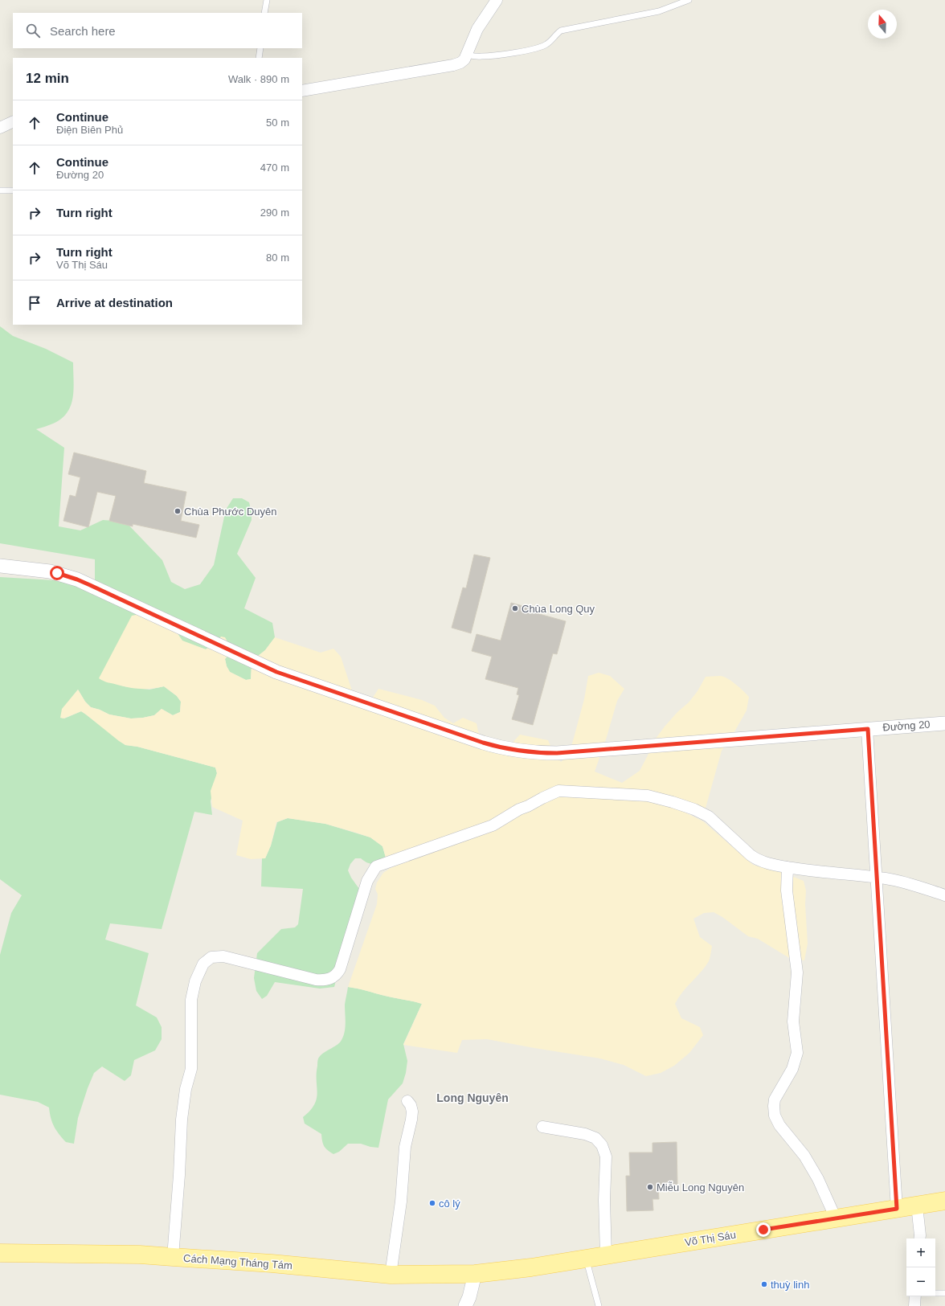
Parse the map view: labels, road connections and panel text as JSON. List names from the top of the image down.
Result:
{
  "streets": {
    "main road": ["Võ Thị Sáu", "Cách Mạng Tháng Tám"],
    "street": ["Đường 20"]
  },
  "crossings": [
    ["Võ Thị Sáu", "Cách Mạng Tháng Tám"]
  ],
  "districts": ["Long Nguyên"],
  "places": [
    "Chùa Phước Duyên",
    "Chùa Long Quy",
    "Miễu Long Nguyên",
    "cô lý",
    "thuỳ linh"
  ],
  "north": "top",
  "page": {
    "search": "Search here",
    "heading": ["12 min", "Walk · 890 m"],
    "list": [
      ["Continue", "Điện Biên Phủ", "50 m"],
      ["Continue", "Đường 20", "470 m"],
      ["Turn right", "290 m"],
      ["Turn right", "Võ Thị Sáu", "80 m"],
      "Arrive at destination"
    ],
    "map_buttons": ["+", "−"]
  }
}
